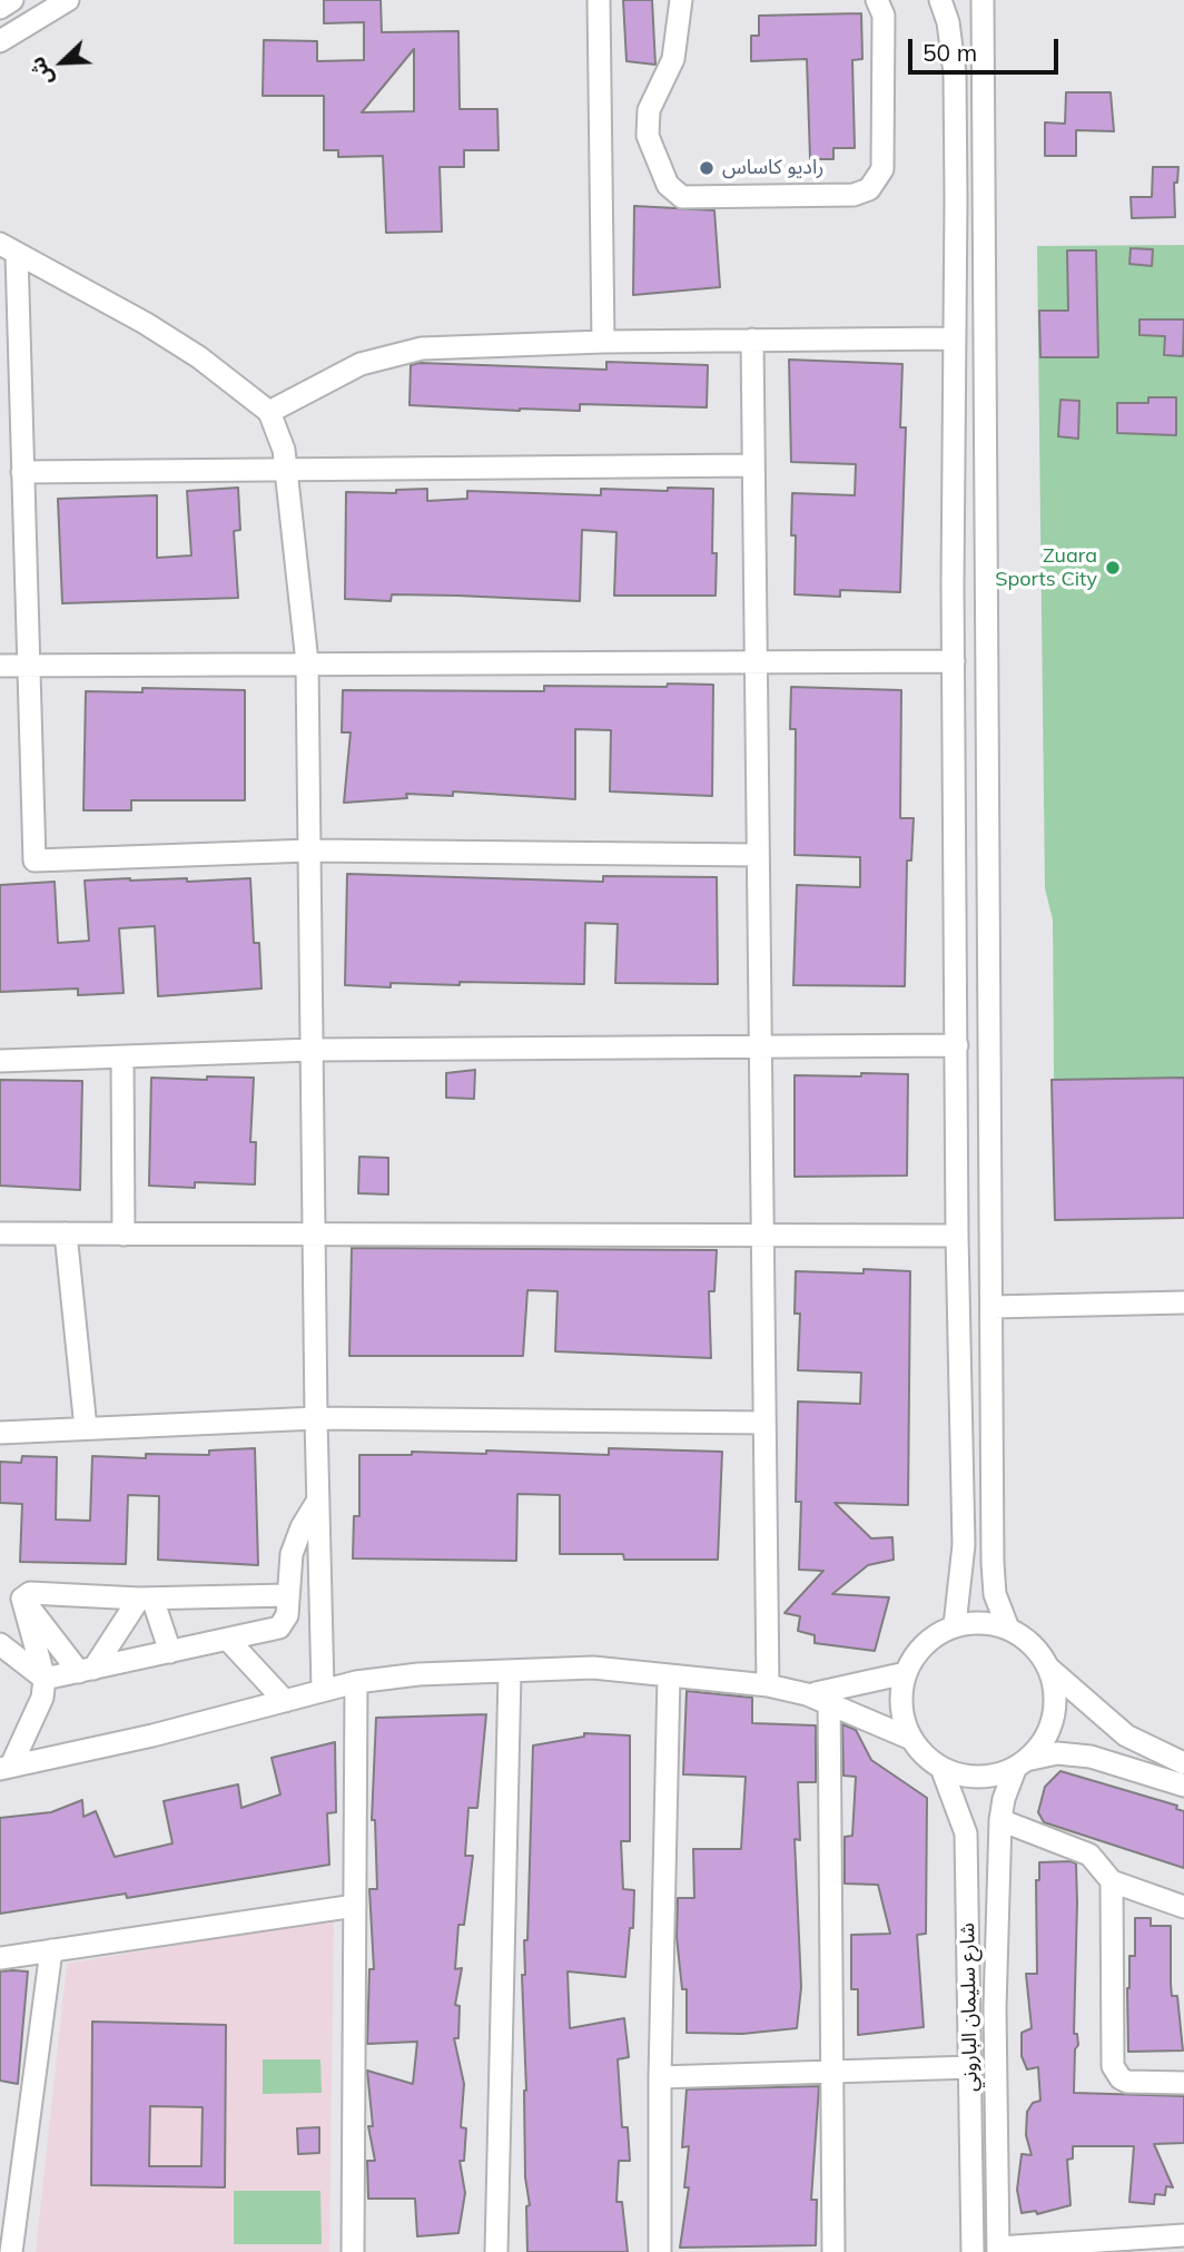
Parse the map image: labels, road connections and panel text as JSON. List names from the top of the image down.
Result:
{
  "streets": {
    "street": ["شارع سليمان الباروني"]
  },
  "places": ["راديو كاساس", "Zuara Sports City"],
  "scale_bar": "50 m",
  "north": "bottom left"
}
